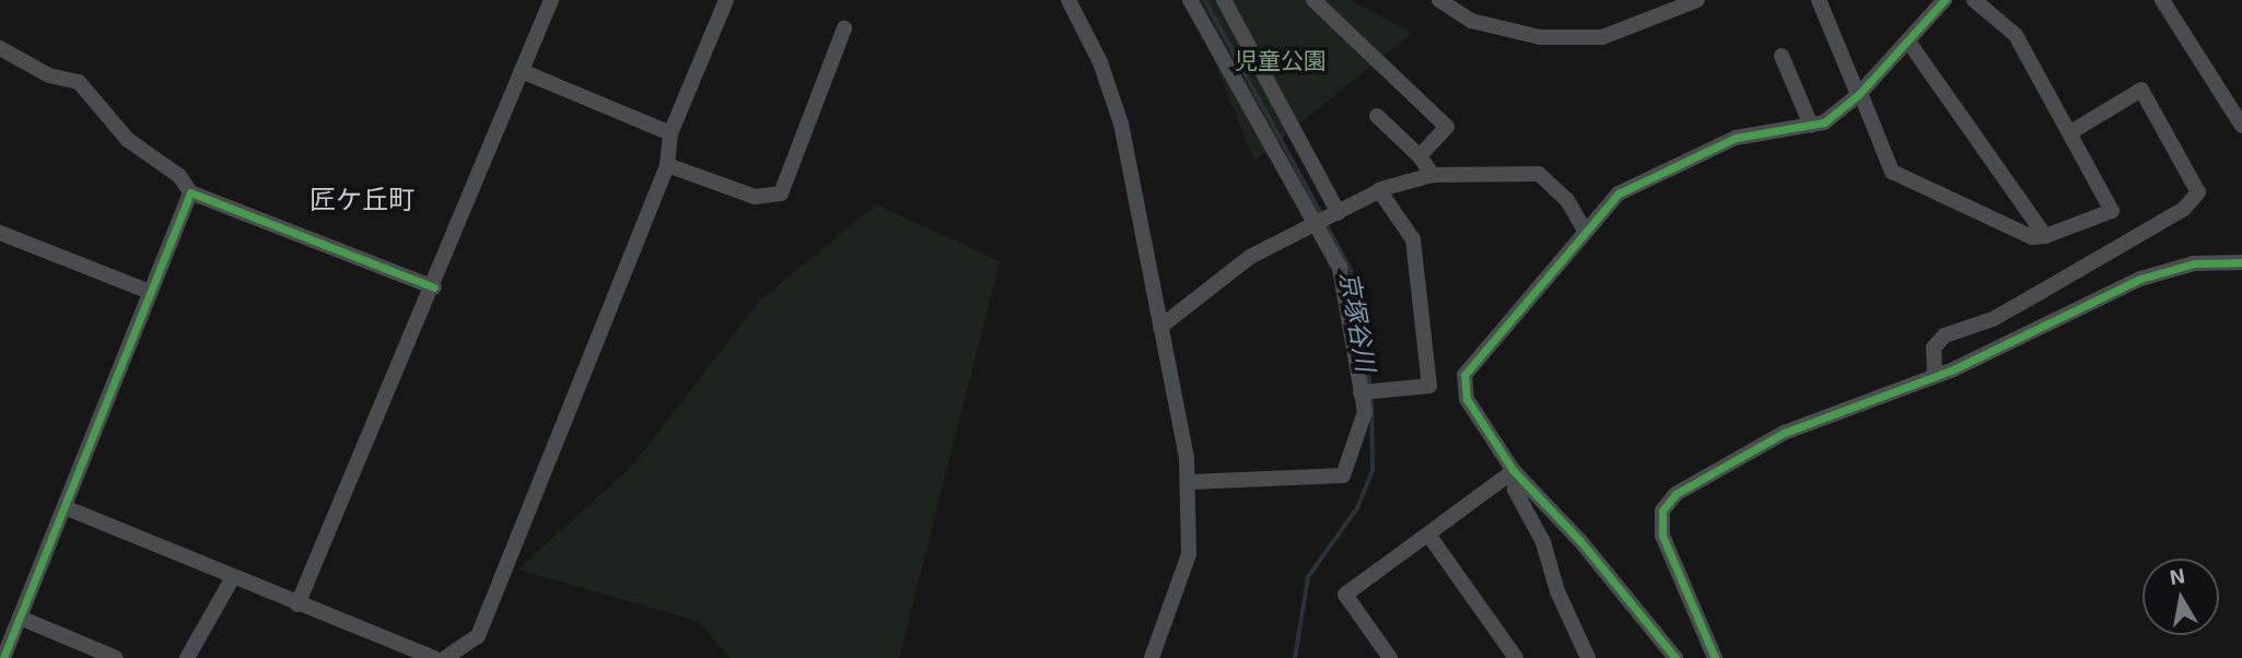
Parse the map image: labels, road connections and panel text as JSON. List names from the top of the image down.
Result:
{
  "districts": ["匠ケ丘町"],
  "water": ["京塚谷川"],
  "parks": ["児童公園"],
  "north": "top"
}
